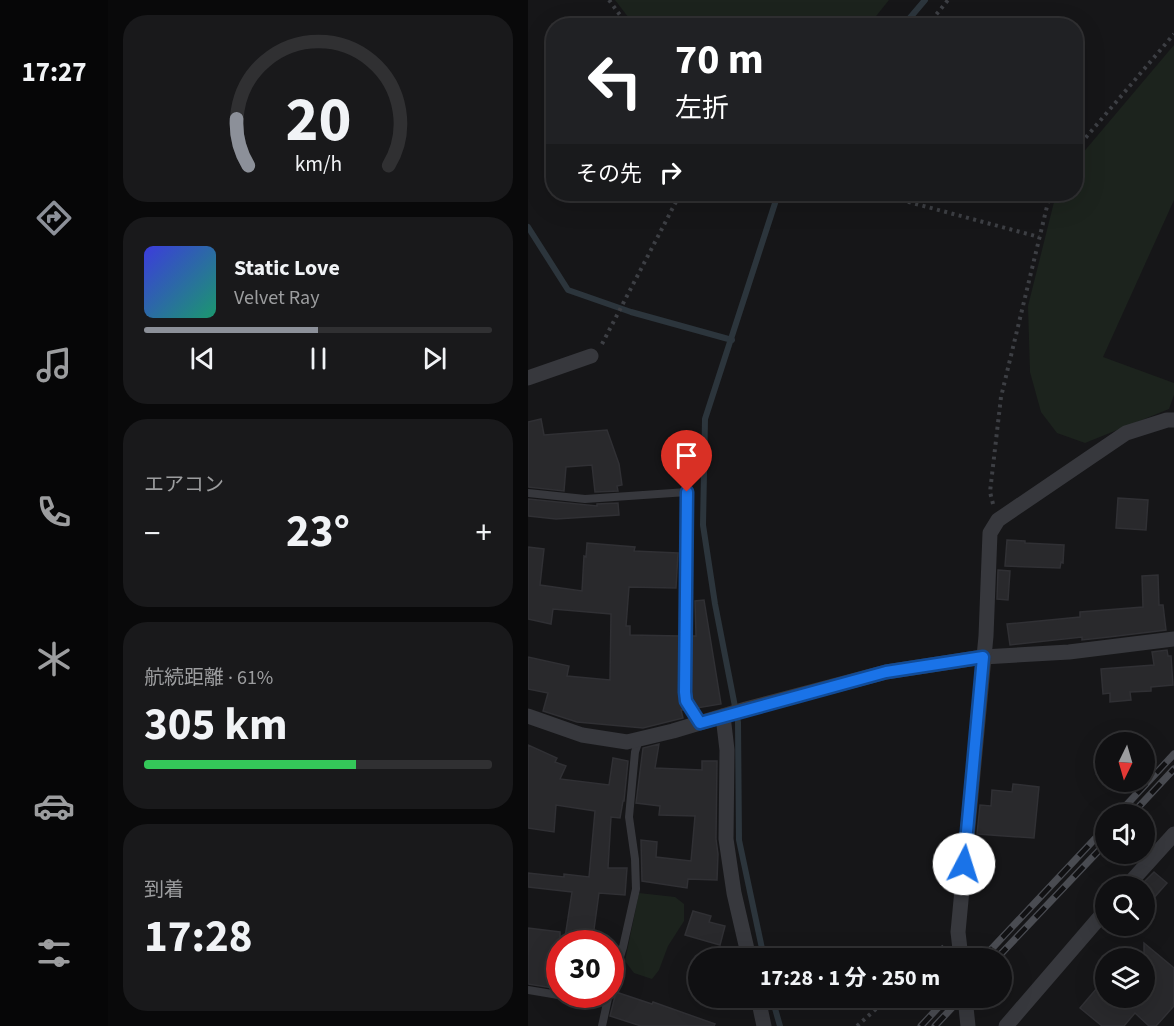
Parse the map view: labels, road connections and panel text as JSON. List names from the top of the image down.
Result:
{
  "north": "bottom",
  "page": {
    "tabs": "17:27",
    "turn": ["70 m", "左折"],
    "then": "その先",
    "song": ["Static Love", "Velvet Ray"],
    "tile": [
      "エアコン",
      ["航続距離 · 61%", "305 km"],
      ["到着", "17:28"]
    ],
    "heat": ["−", "23°", "+"],
    "limit": "30",
    "trip": "17:28 · 1 分 · 250 m",
    "gauge": ["20", "km/h"]
  }
}
